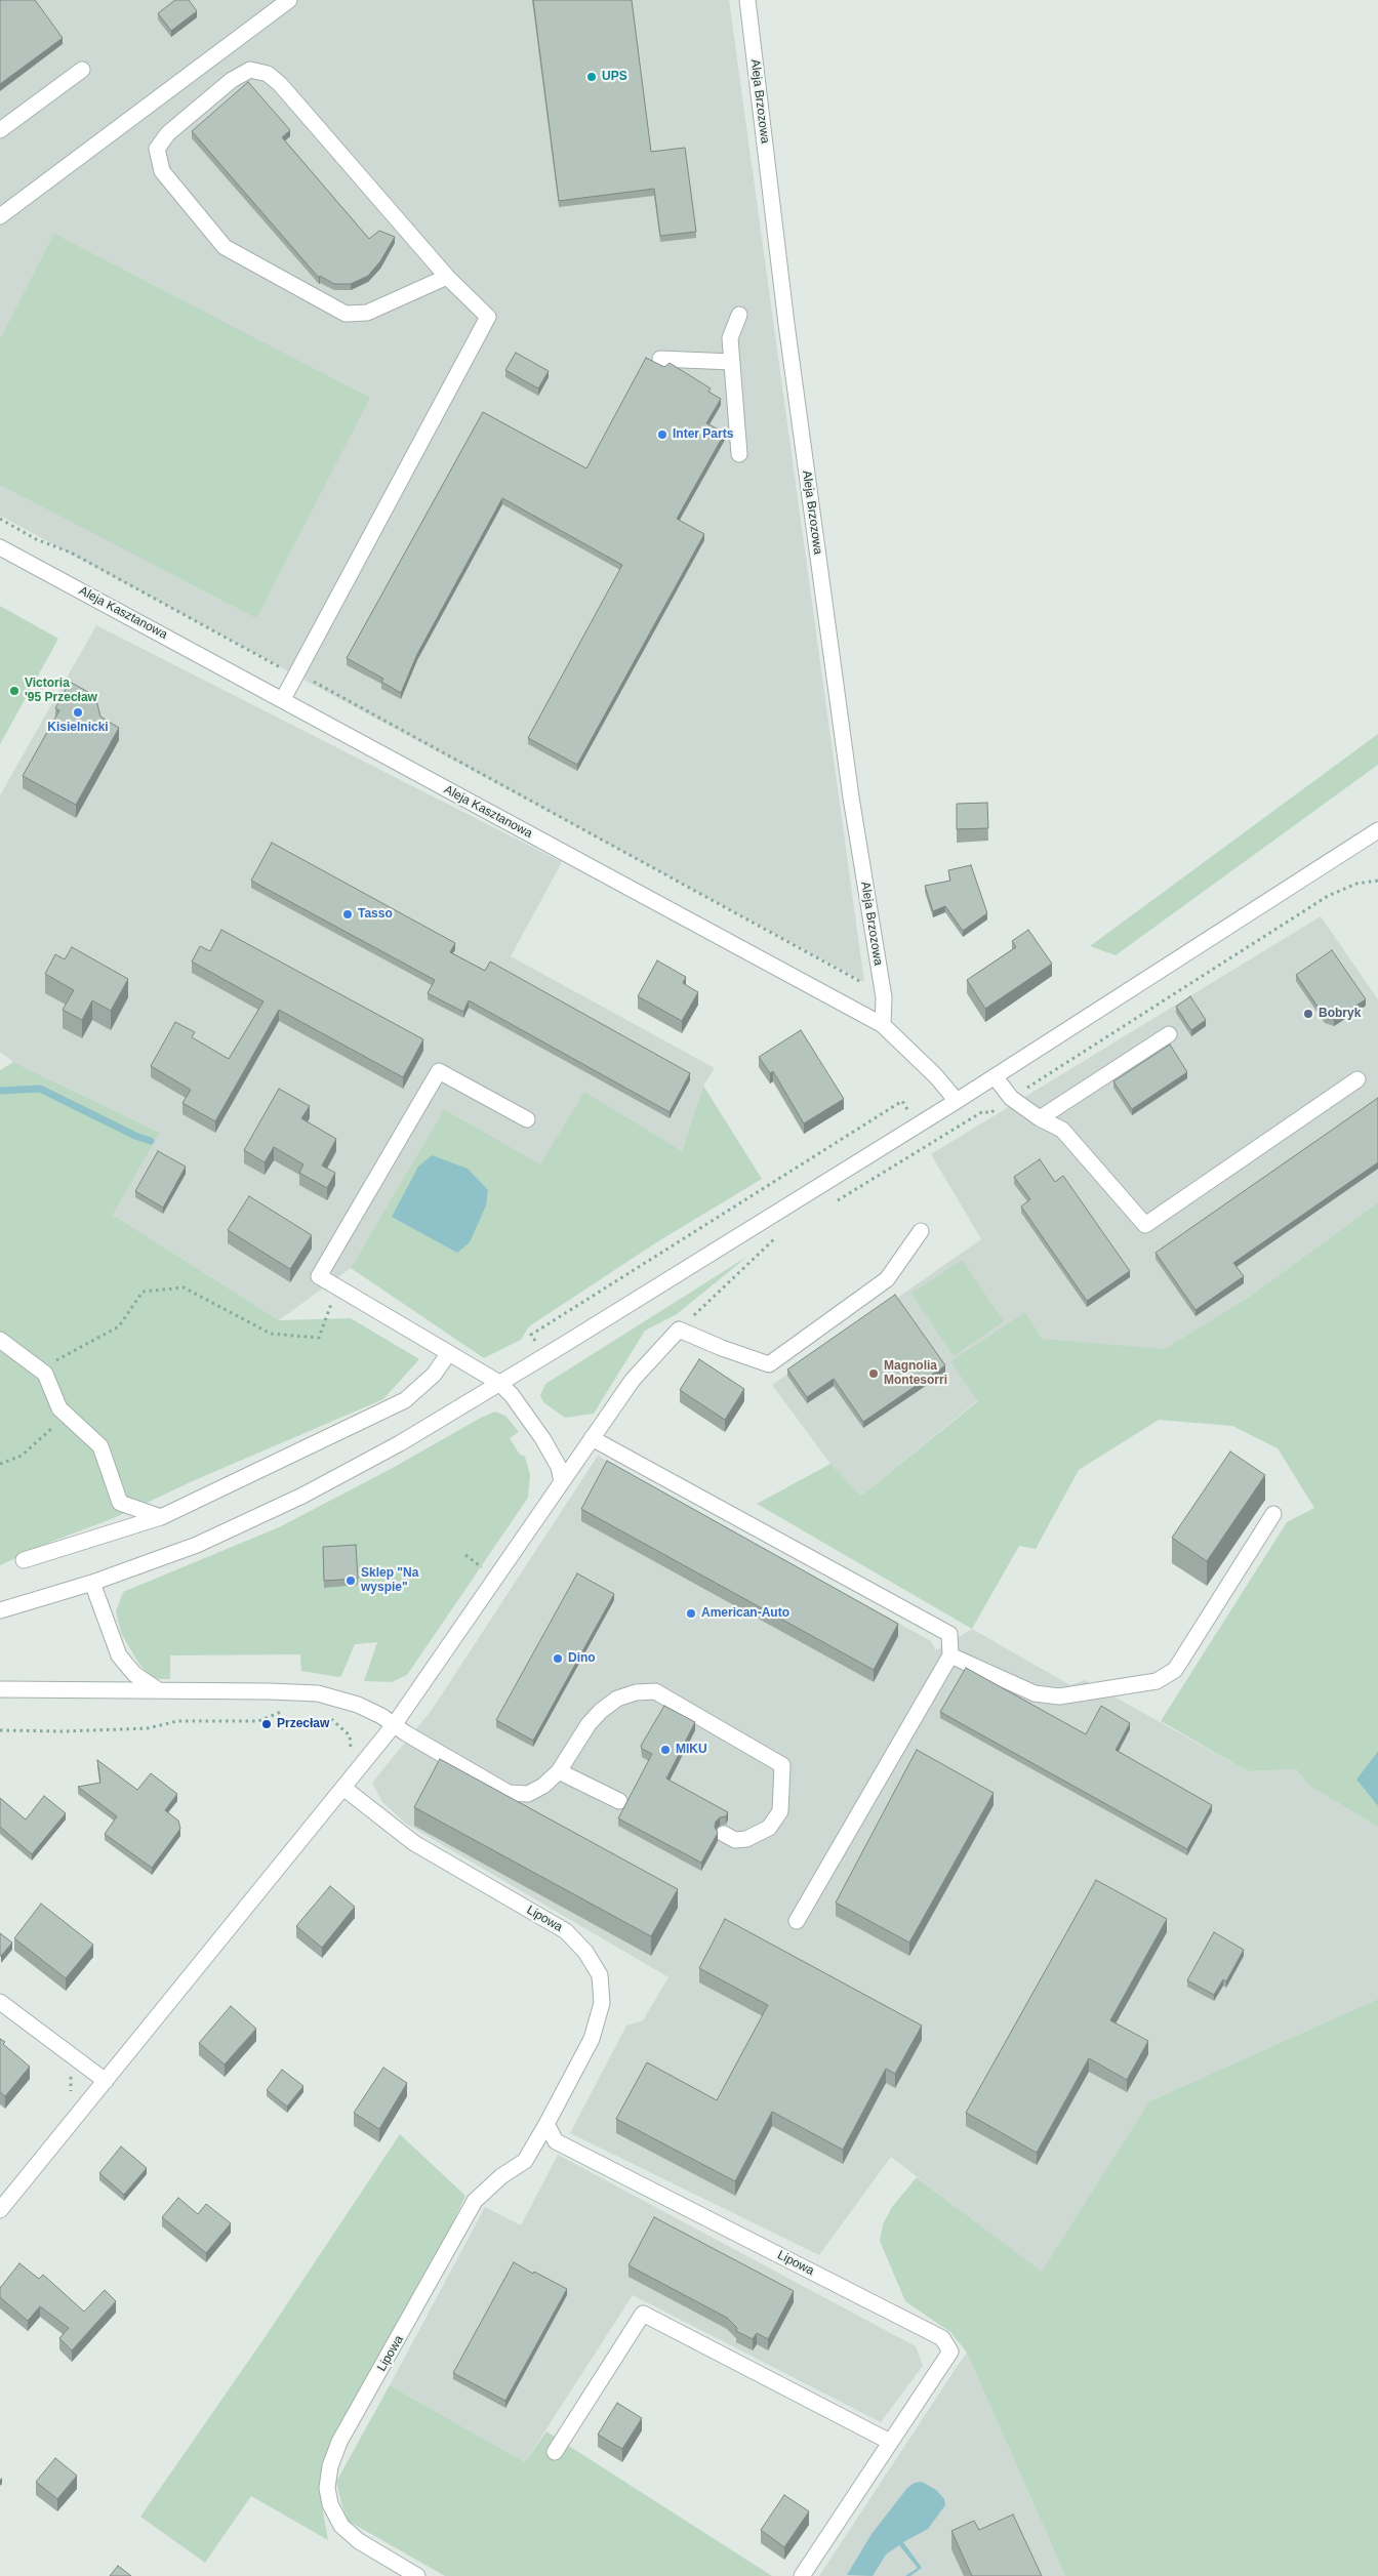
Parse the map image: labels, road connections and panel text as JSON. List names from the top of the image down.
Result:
{
  "streets": {
    "street": ["Aleja Brzozowa", "Aleja Kasztanowa", "Lipowa"]
  },
  "crossings": [
    ["Aleja Brzozowa", "Aleja Kasztanowa"]
  ],
  "places": [
    "UPS",
    "Inter Parts",
    "Victoria '95 Przecław",
    "Kisielnicki",
    "Tasso",
    "Bobryk",
    "Magnolia Montesorri",
    "Sklep \"Na wyspie\"",
    "American-Auto",
    "Dino",
    "Przecław",
    "MIKU"
  ]
}
